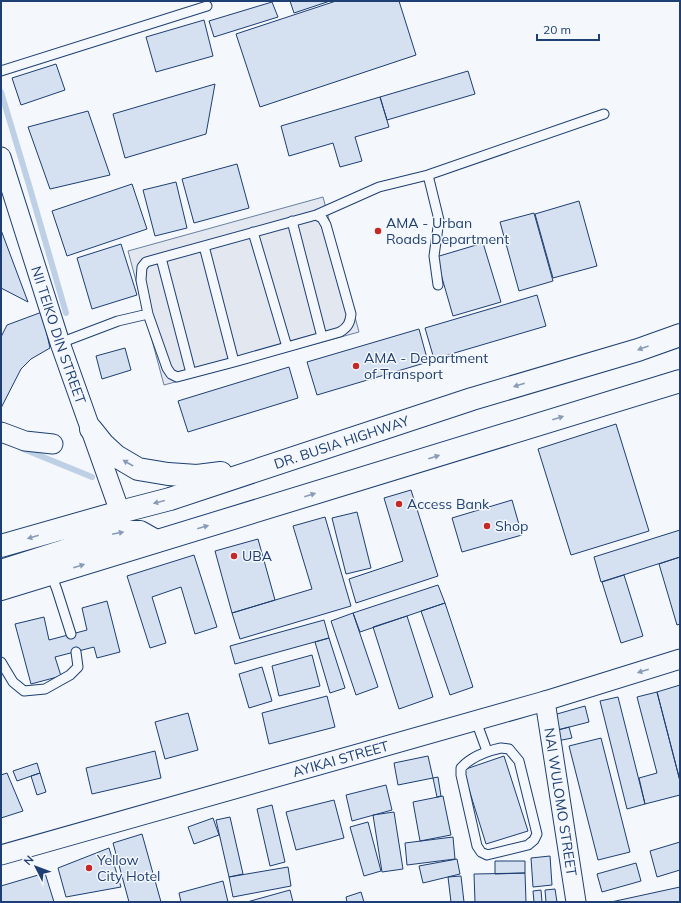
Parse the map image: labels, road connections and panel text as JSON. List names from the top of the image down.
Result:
{
  "streets": {
    "highway": ["DR. BUSIA HIGHWAY"],
    "street": ["NII TEIKO DIN STREET", "AYIKAI STREET", "NAI WULOMO STREET"]
  },
  "crossings": [
    ["NII TEIKO DIN STREET", "DR. BUSIA HIGHWAY"],
    ["AYIKAI STREET", "NAI WULOMO STREET"]
  ],
  "places": [
    "AMA - Urban Roads Department",
    "AMA - Department of Transport",
    "Access Bank",
    "Shop",
    "UBA",
    "Yellow City Hotel"
  ],
  "scale_bar": "20 m",
  "north": "top left"
}
